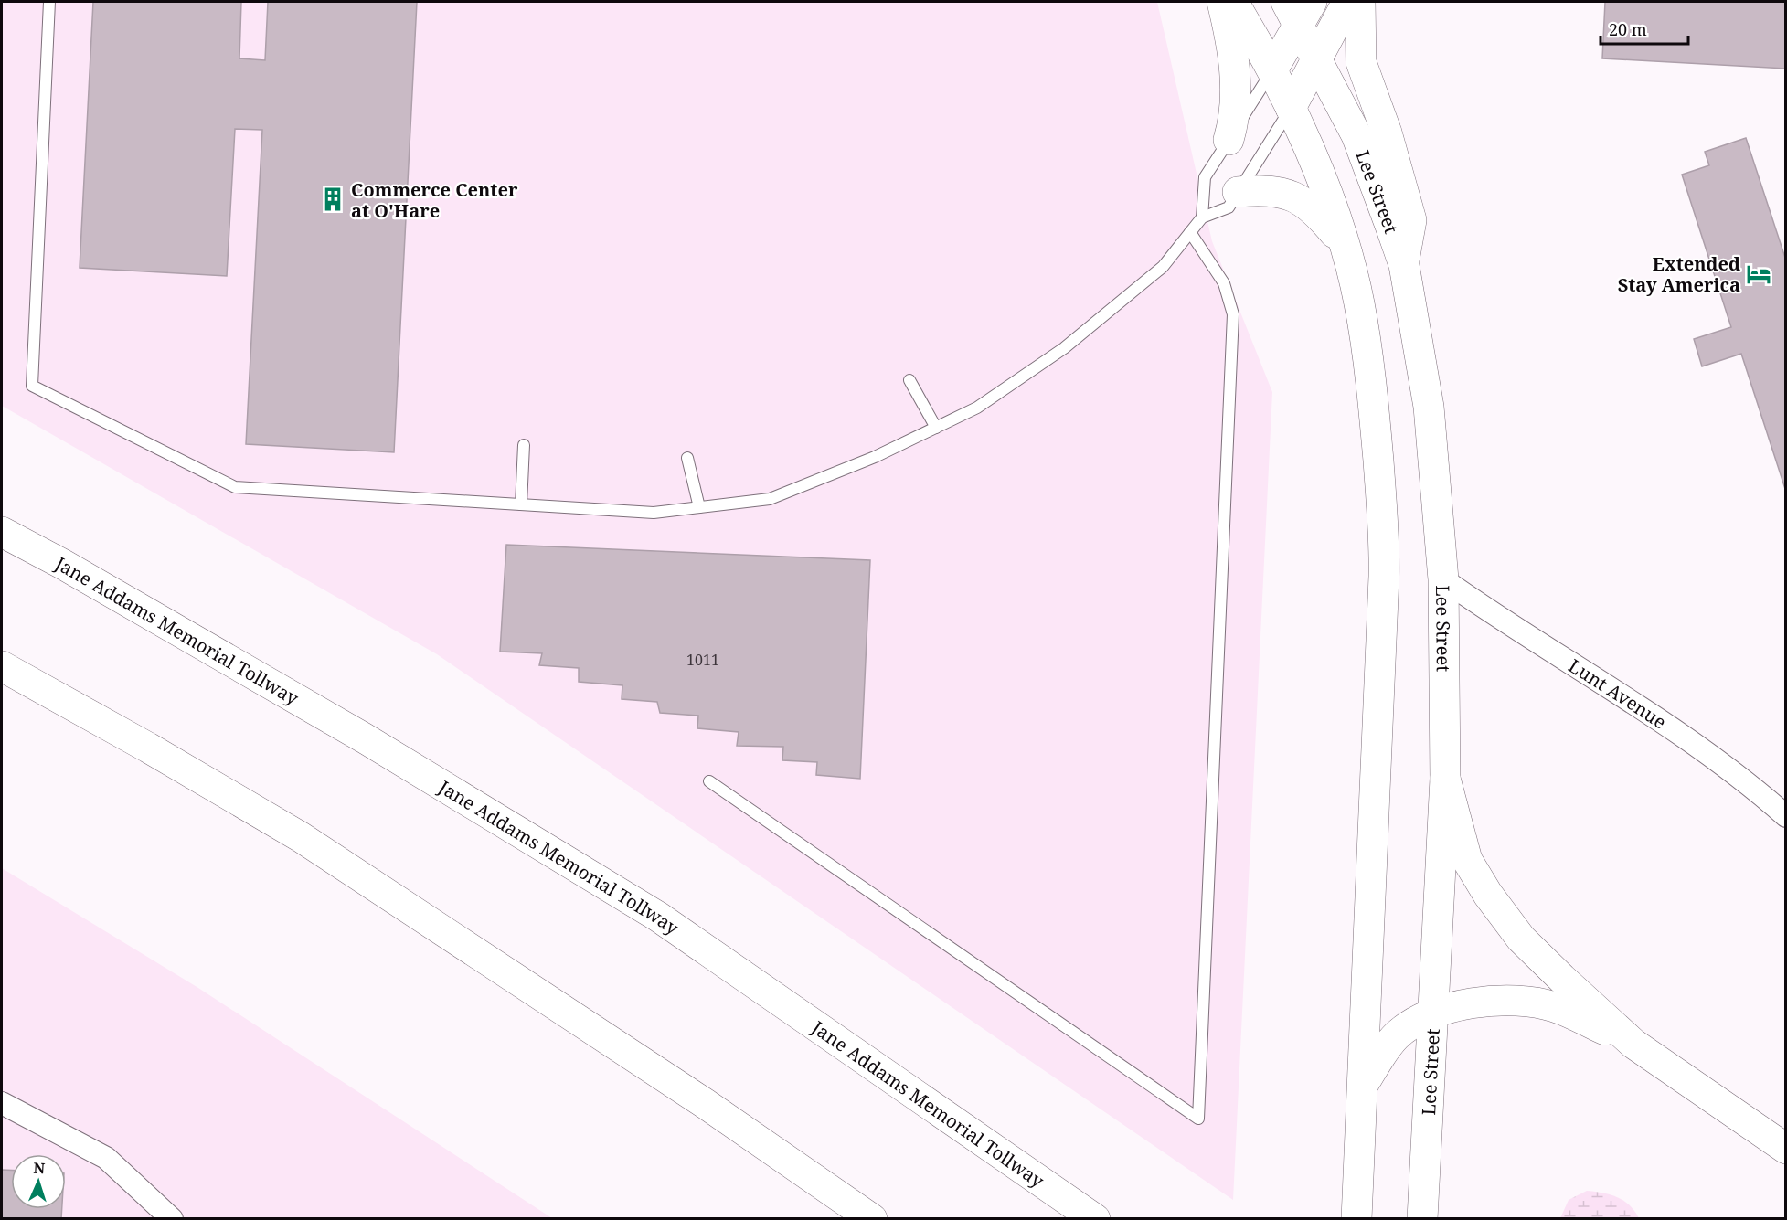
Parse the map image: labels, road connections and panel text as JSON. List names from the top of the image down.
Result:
{
  "streets": {
    "main road": ["Lee Street", "Jane Addams Memorial Tollway"],
    "street": ["Lunt Avenue"]
  },
  "crossings": [
    ["Lee Street", "Lunt Avenue"]
  ],
  "places": {
    "building": ["Commerce Center at O'Hare"],
    "hotel": ["Extended Stay America"]
  },
  "house_numbers": ["1011"],
  "scale_bar": "20 m",
  "north": "top"
}
